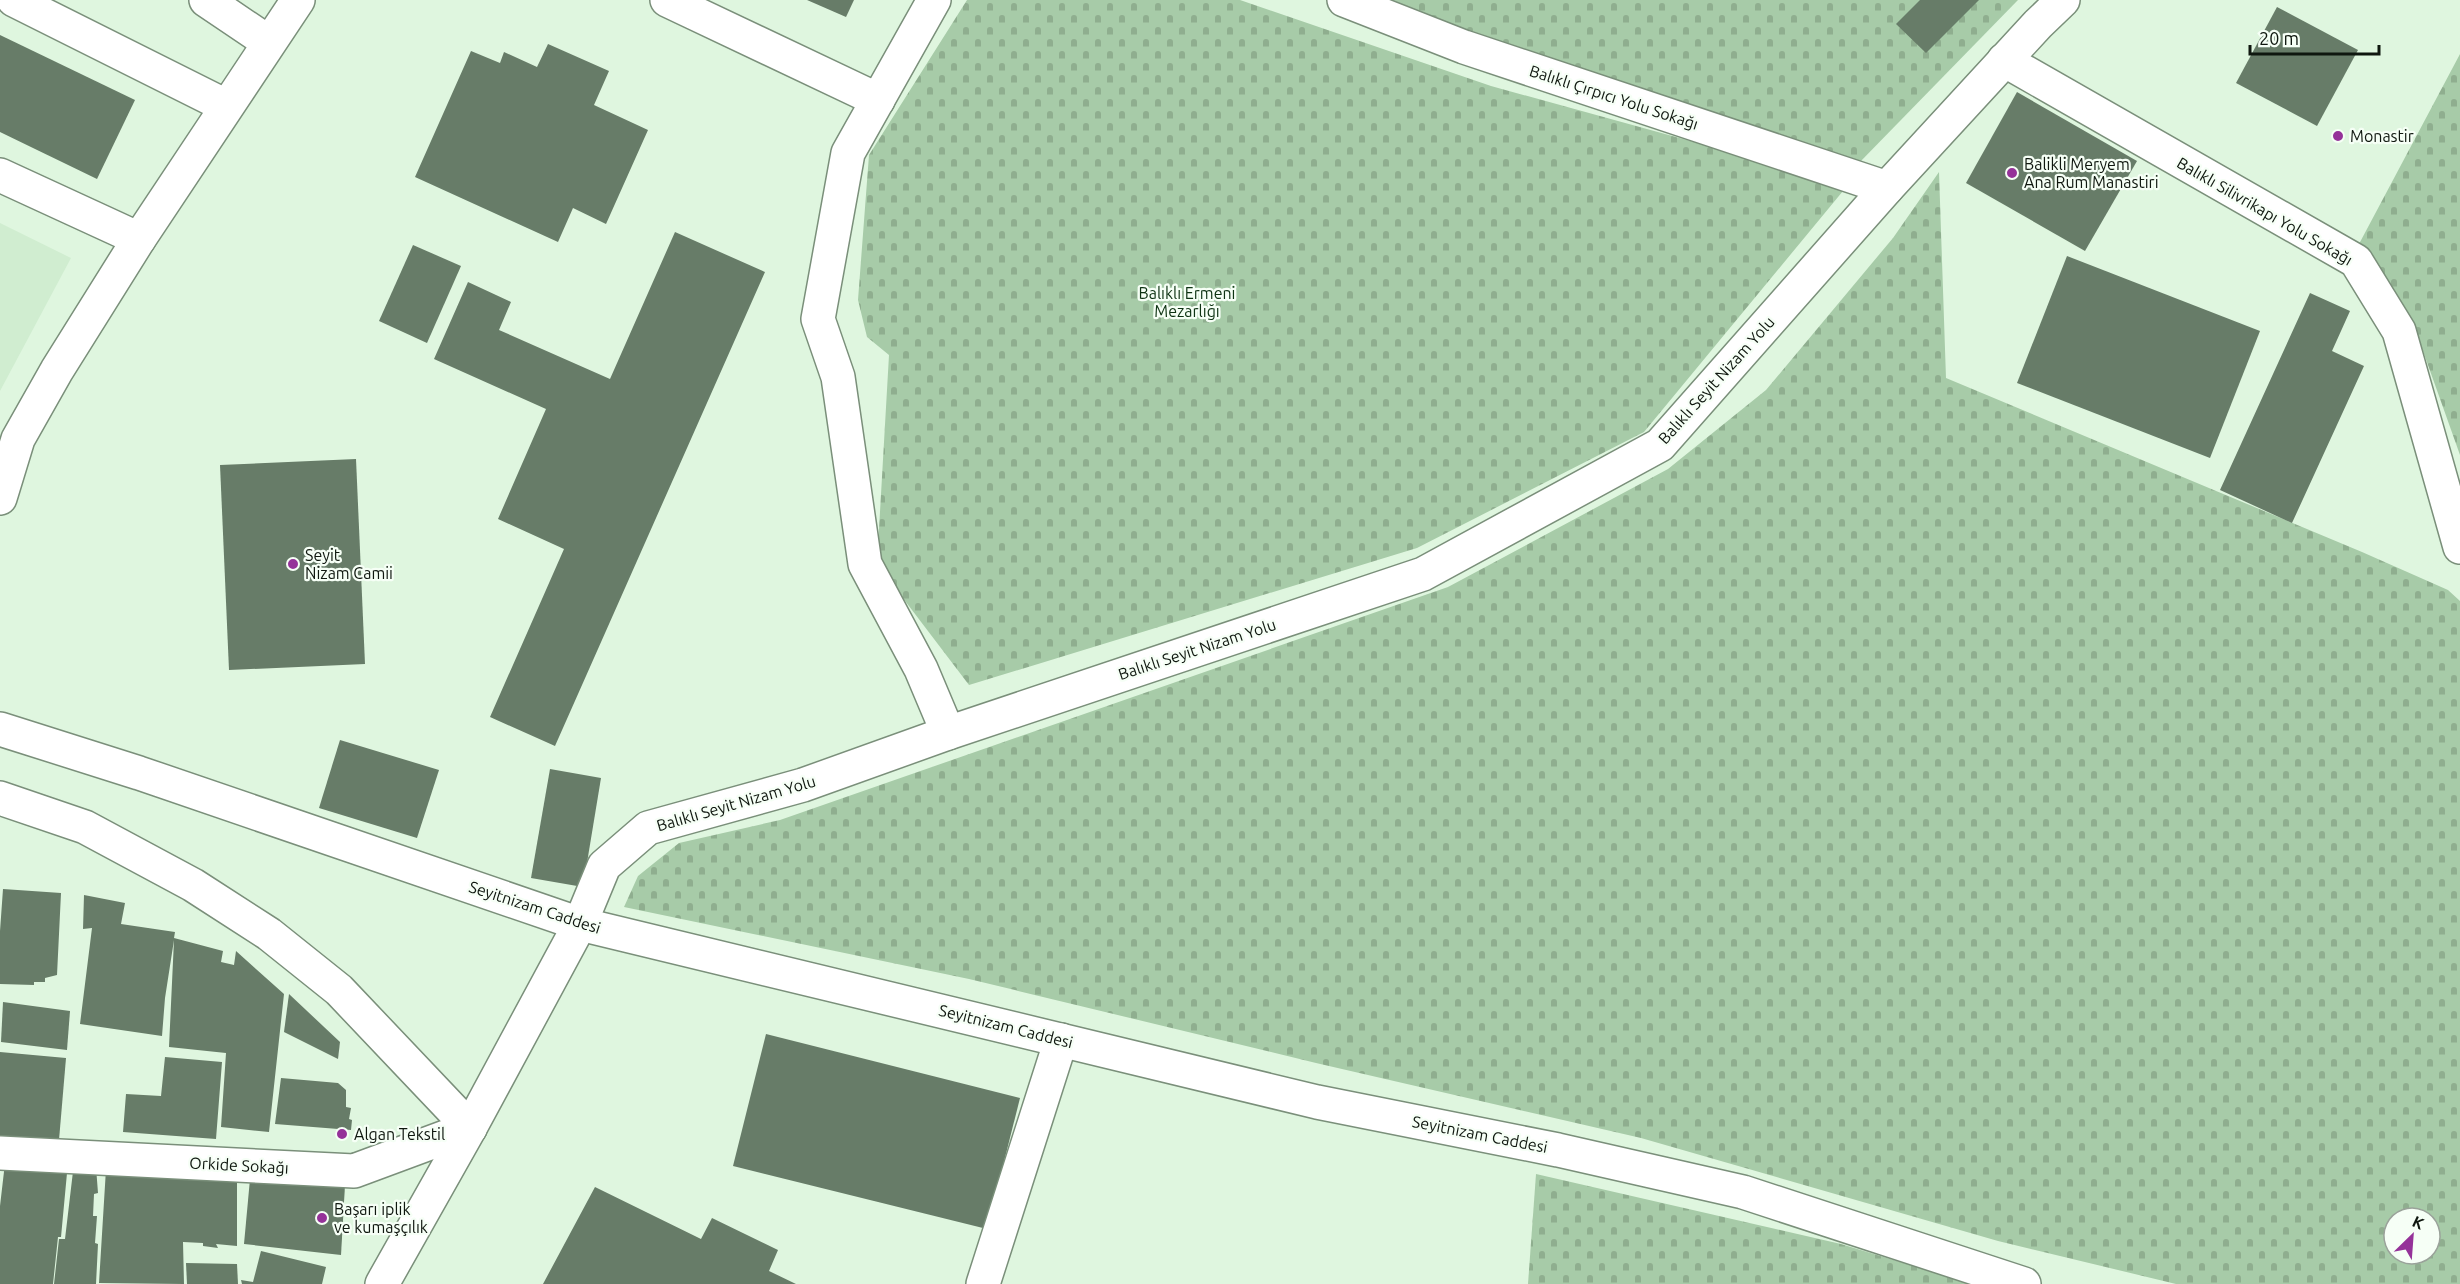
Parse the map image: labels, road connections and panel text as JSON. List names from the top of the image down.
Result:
{
  "streets": {
    "street": [
      "Balıklı Çırpıcı Yolu Sokağı",
      "Balıklı Silivrikapı Yolu Sokağı",
      "Balıklı Seyit Nizam Yolu",
      "Seyitnizam Caddesi",
      "Orkide Sokağı"
    ]
  },
  "crossings": [
    ["Balıklı Çırpıcı Yolu Sokağı", "Balıklı Seyit Nizam Yolu"],
    ["Balıklı Silivrikapı Yolu Sokağı", "Balıklı Seyit Nizam Yolu"],
    ["Balıklı Seyit Nizam Yolu", "Seyitnizam Caddesi"],
    ["Balıklı Seyit Nizam Yolu", "Orkide Sokağı"]
  ],
  "parks": ["Balıklı Ermeni Mezarlığı"],
  "places": [
    "Monastir",
    "Balikli Meryem Ana Rum Manastiri",
    "Seyit Nizam Camii",
    "Algan Tekstil",
    "Başarı iplik ve kumaşçılık"
  ],
  "scale_bar": "20 m",
  "north": "top right"
}
